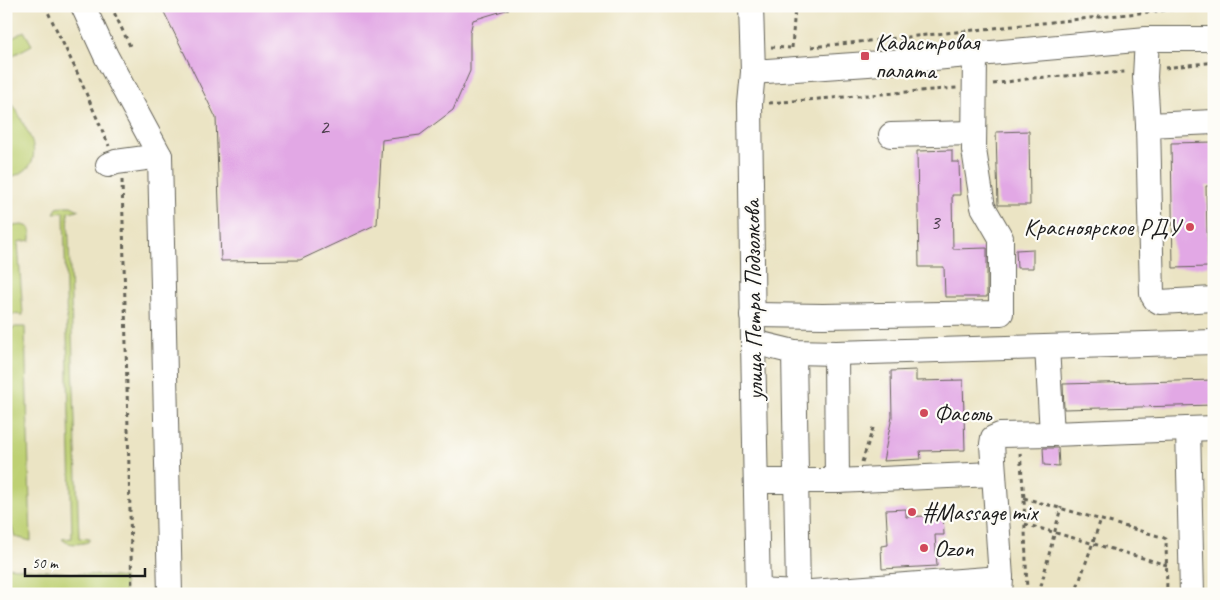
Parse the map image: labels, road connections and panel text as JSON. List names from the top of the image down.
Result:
{
  "streets": {
    "street": ["улица Петра Подзолкова"]
  },
  "places": {
    "transit": ["Кадастровая палата"],
    "other": [
      "Красноярское РДУ",
      "Фасоль",
      "#Massage mix",
      "Ozon"
    ]
  },
  "house_numbers": ["2", "3"],
  "scale_bar": "50 m"
}
